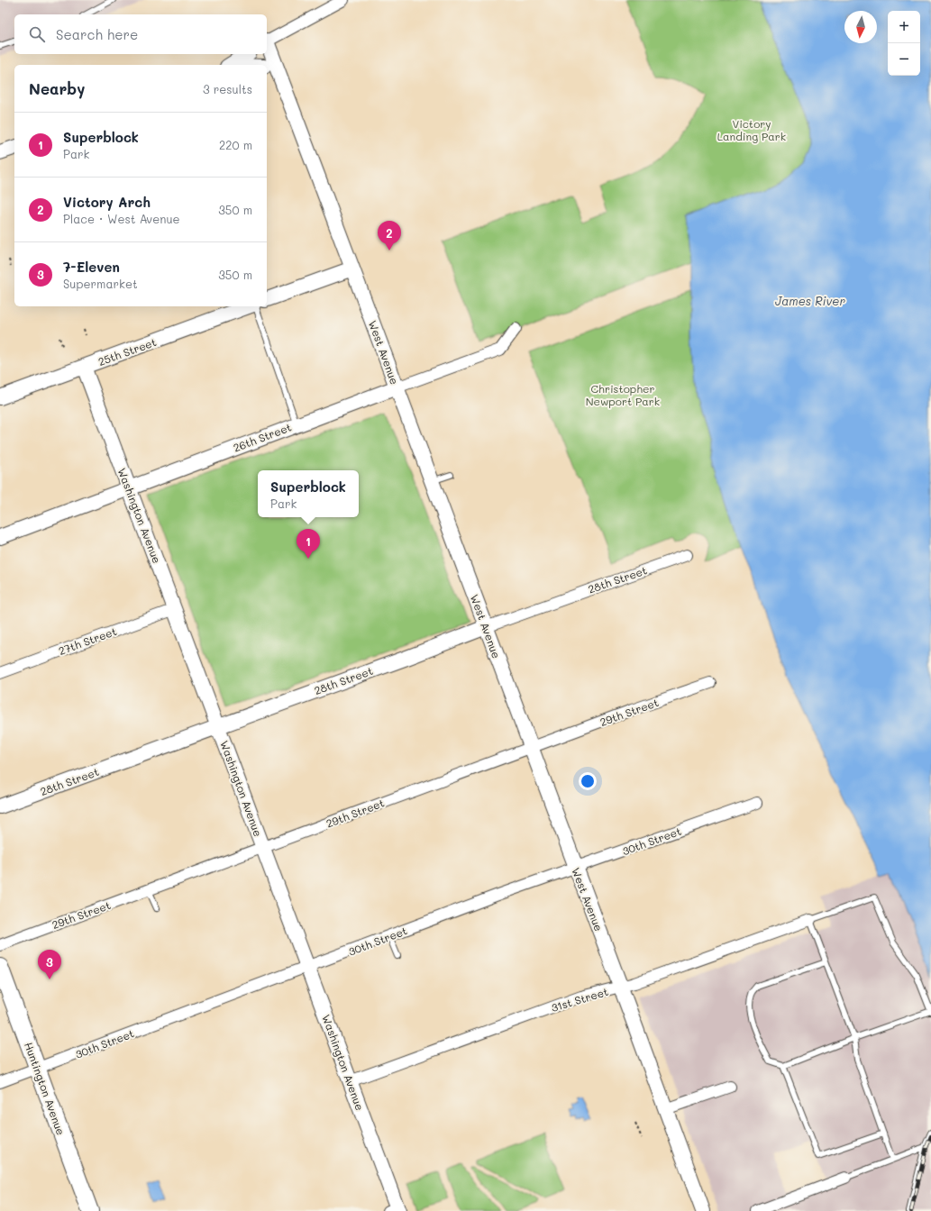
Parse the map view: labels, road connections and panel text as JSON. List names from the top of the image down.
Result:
{
  "streets": {
    "main road": ["Huntington Avenue"],
    "street": [
      "25th Street",
      "West Avenue",
      "26th Street",
      "Washington Avenue",
      "28th Street",
      "27th Street",
      "29th Street",
      "30th Street",
      "31st Street"
    ]
  },
  "crossings": [
    ["25th Street", "Washington Avenue"],
    ["West Avenue", "26th Street"],
    ["West Avenue", "28th Street"],
    ["West Avenue", "29th Street"],
    ["West Avenue", "30th Street"],
    ["West Avenue", "31st Street"],
    ["26th Street", "Washington Avenue"],
    ["Washington Avenue", "28th Street"],
    ["Washington Avenue", "27th Street"],
    ["Washington Avenue", "29th Street"],
    ["Washington Avenue", "30th Street"],
    ["Washington Avenue", "31st Street"],
    ["30th Street", "Huntington Avenue"]
  ],
  "water": ["James River"],
  "parks": ["Victory Landing Park", "Christopher Newport Park"],
  "north": "bottom",
  "page": {
    "map_buttons": ["+", "−"],
    "search": "Search here",
    "heading": ["Nearby", "3 results"],
    "list": [
      {
        "mark": "1",
        "name": "Superblock",
        "note": "Park",
        "value": "220 m"
      },
      {
        "mark": "2",
        "name": "Victory Arch",
        "note": "Place · West Avenue",
        "value": "350 m"
      },
      {
        "mark": "3",
        "name": "7-Eleven",
        "note": "Supermarket",
        "value": "350 m"
      }
    ],
    "pins": ["2", "1", "3"],
    "popup": ["Superblock", "Park"]
  }
}
